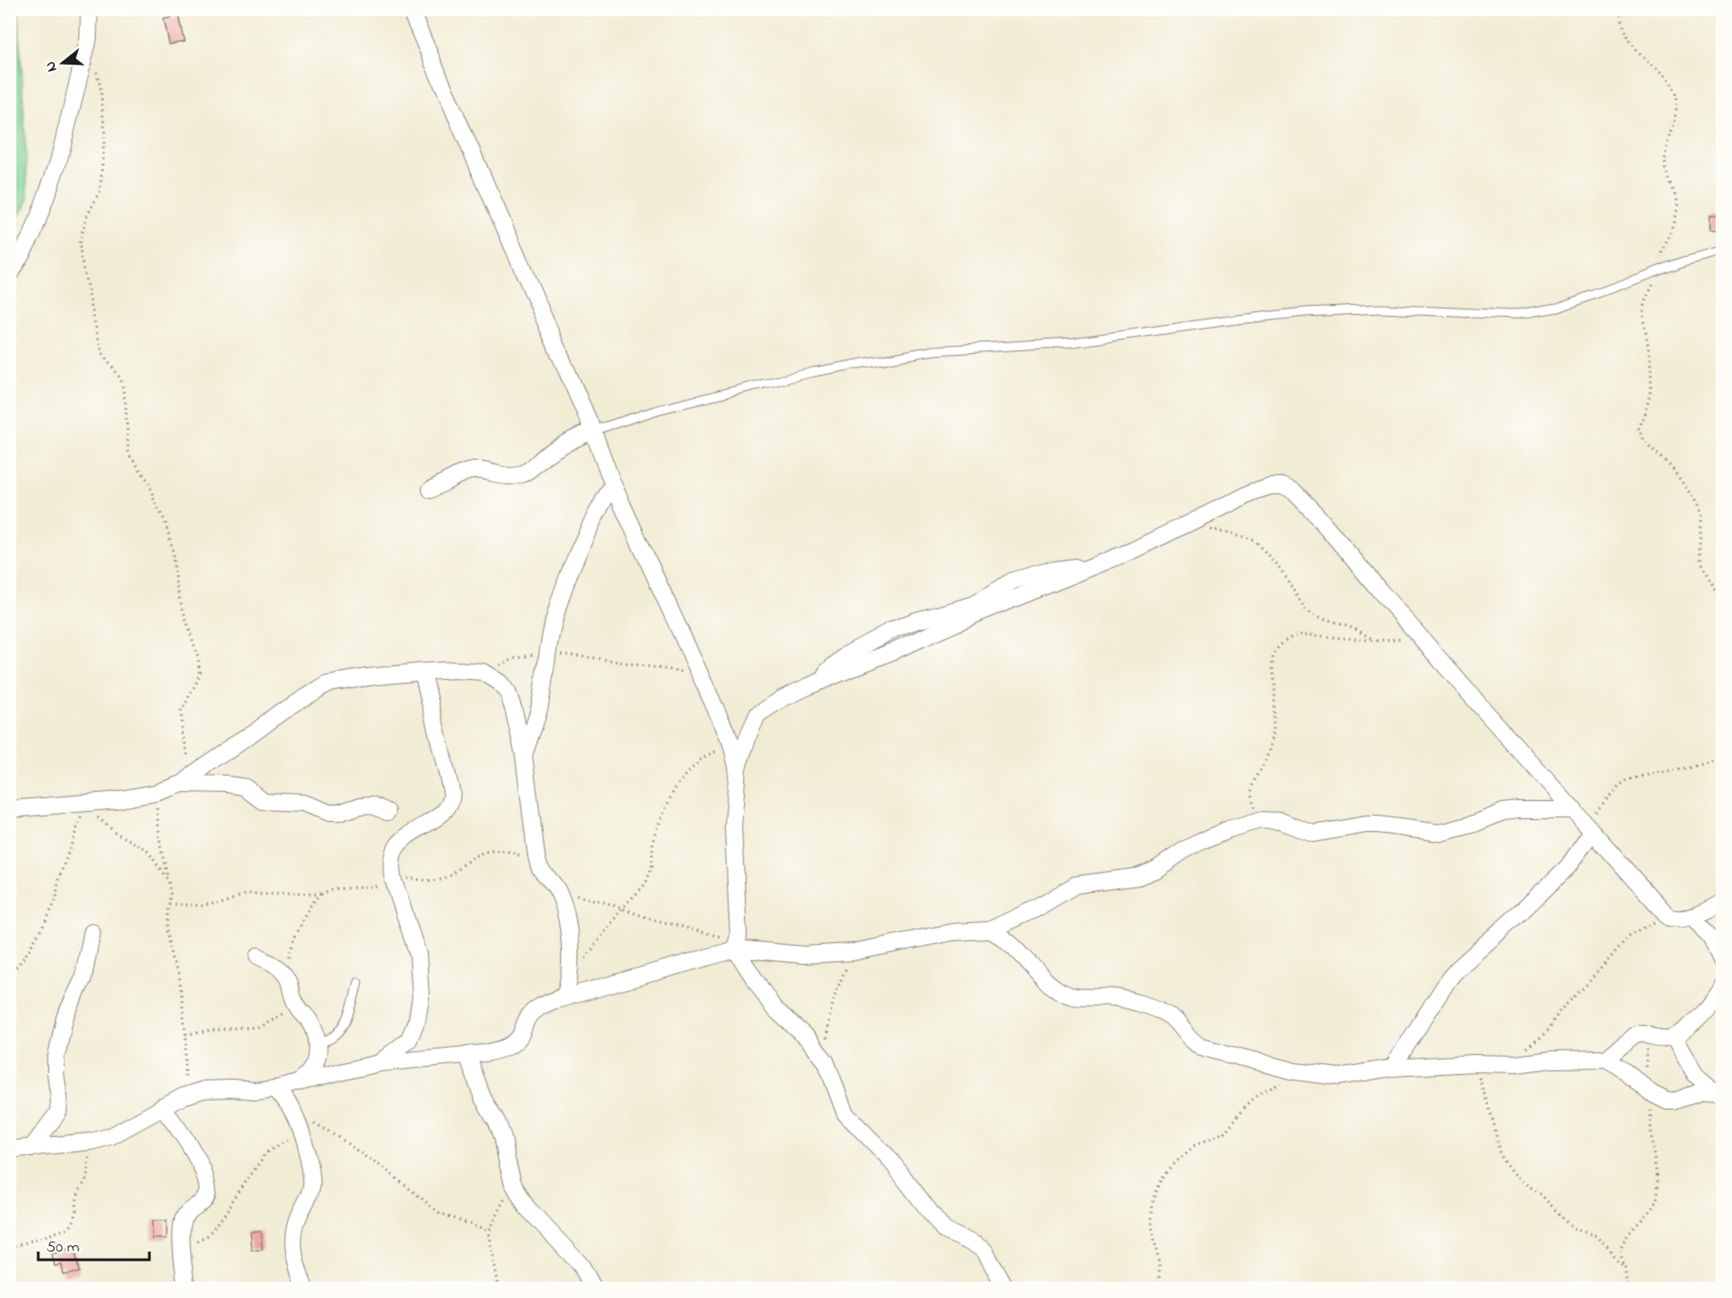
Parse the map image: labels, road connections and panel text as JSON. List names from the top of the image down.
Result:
{
  "scale_bar": "50 m",
  "north": "left"
}
